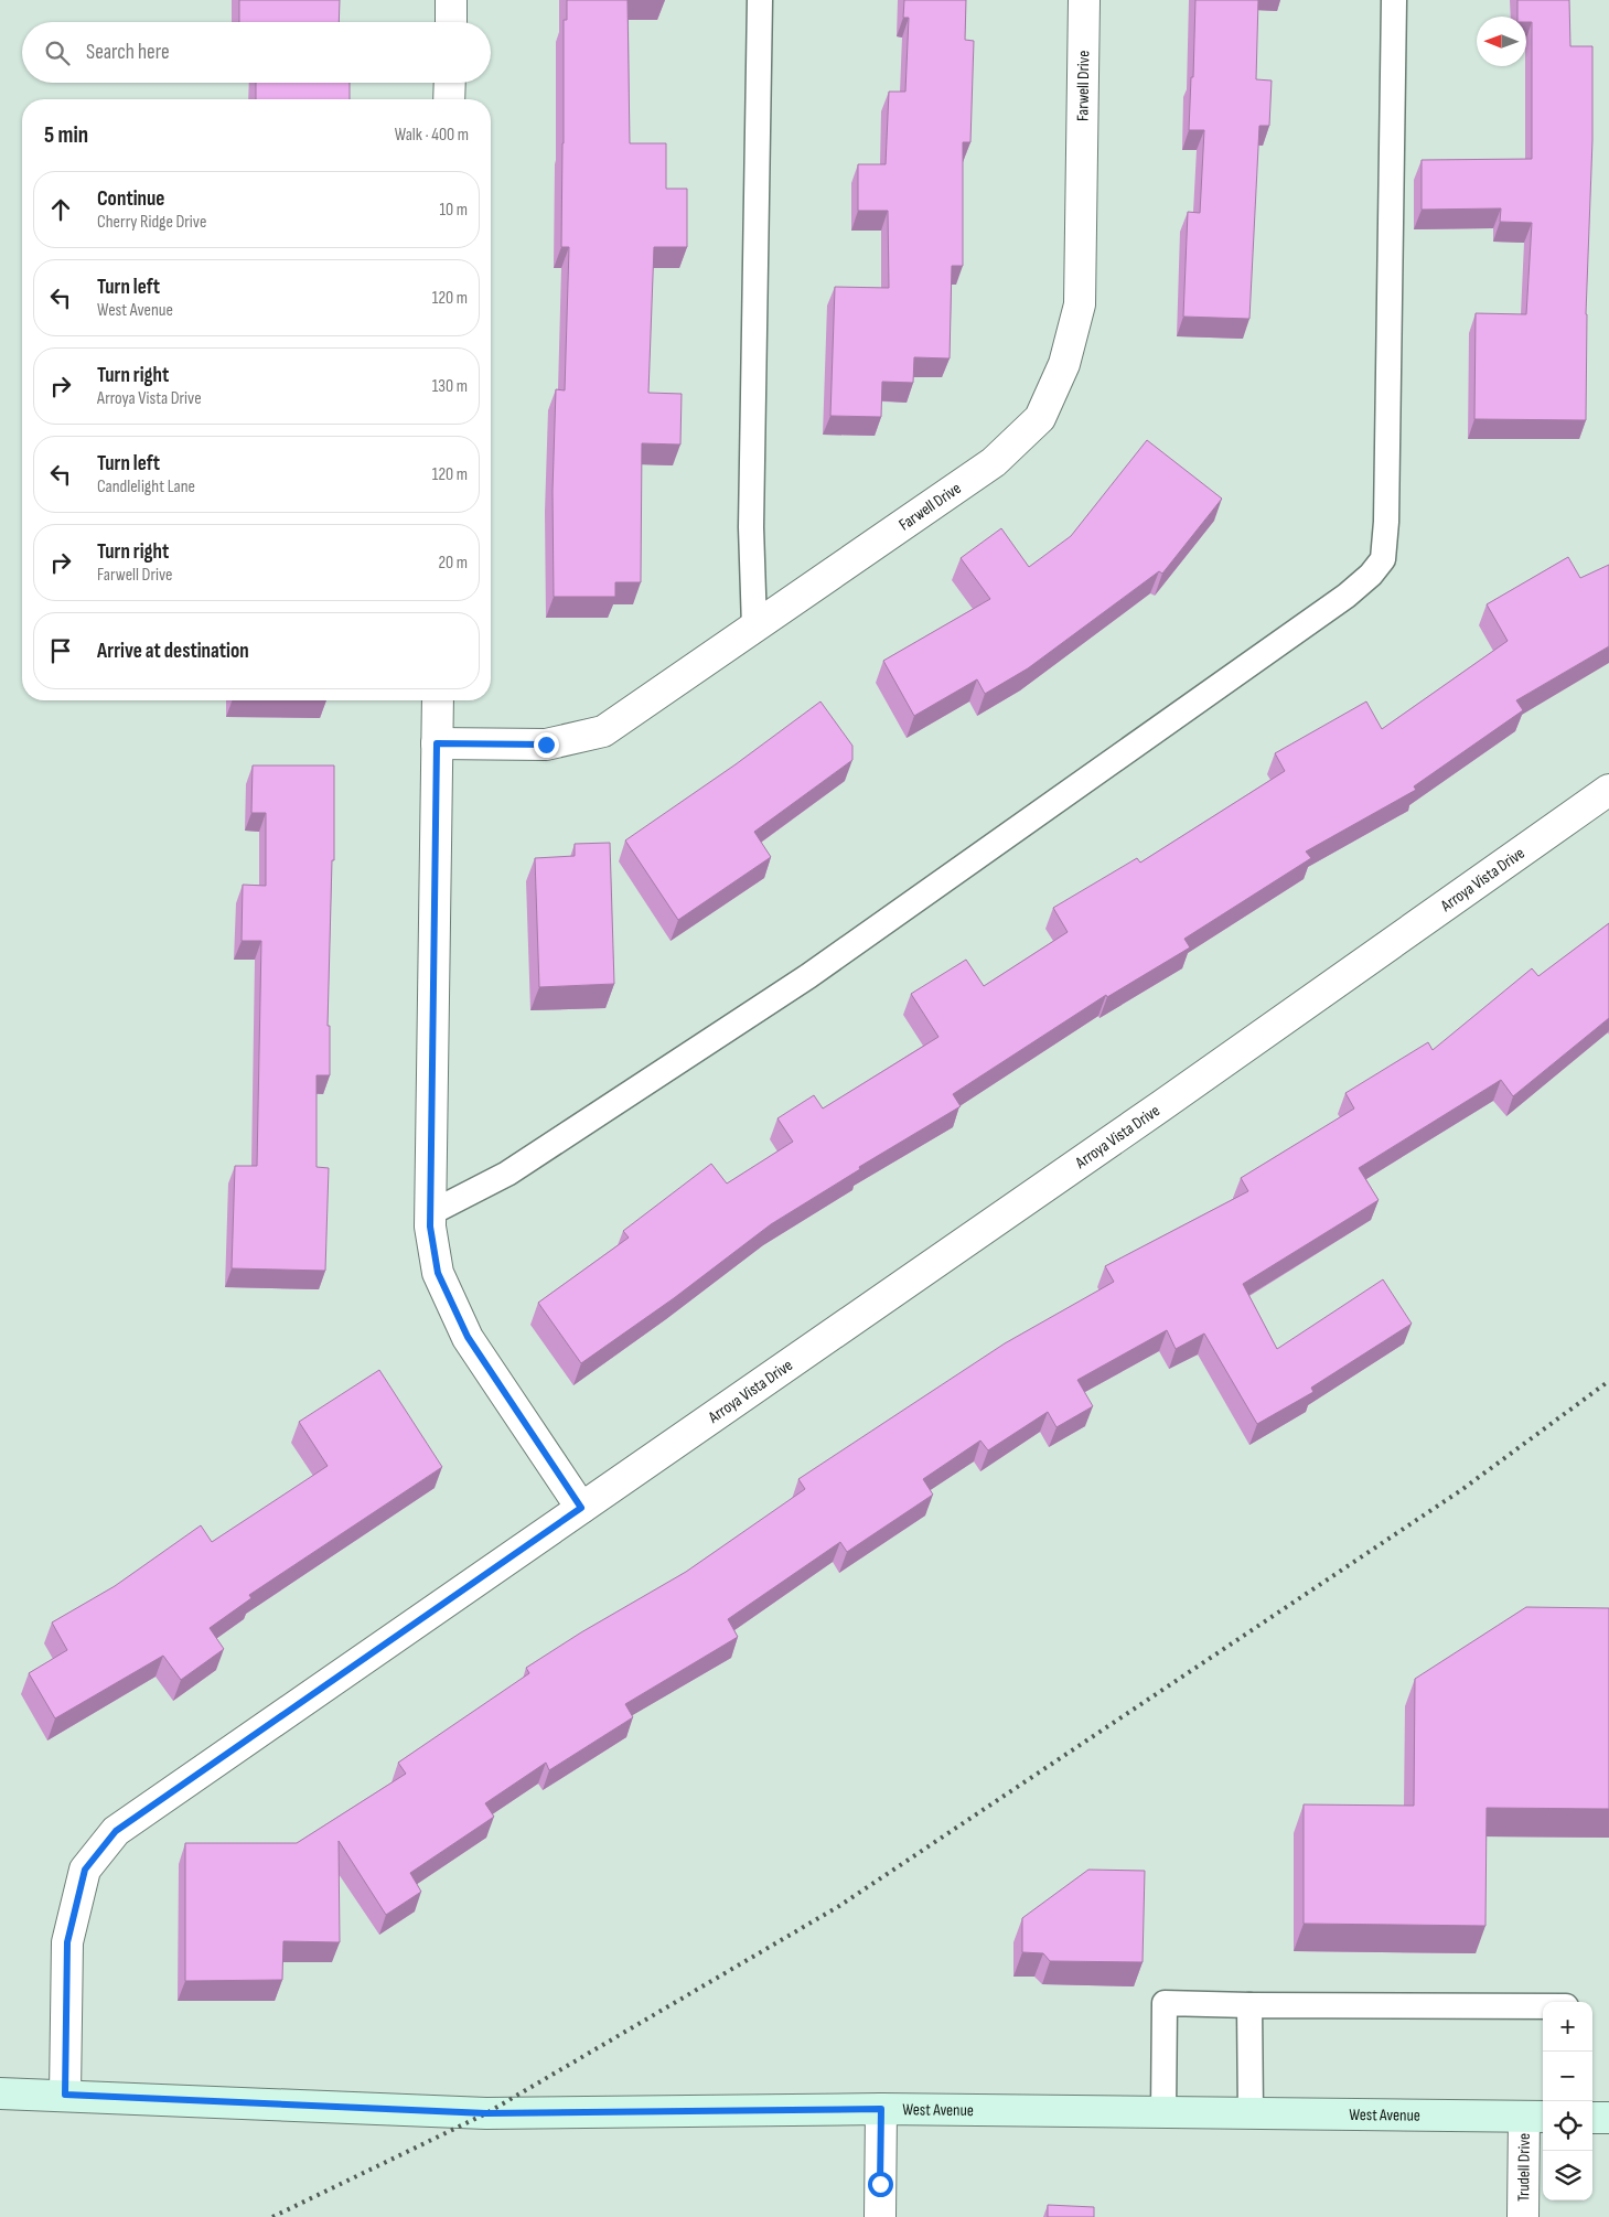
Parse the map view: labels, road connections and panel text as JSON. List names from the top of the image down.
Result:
{
  "streets": {
    "main road": ["West Avenue"],
    "street": ["Farwell Drive", "Arroya Vista Drive", "Trudell Drive"]
  },
  "crossings": [
    ["Arroya Vista Drive", "West Avenue"],
    ["West Avenue", "Trudell Drive"]
  ],
  "north": "left",
  "page": {
    "search": "Search here",
    "heading": ["5 min", "Walk · 400 m"],
    "list": [
      ["Continue", "Cherry Ridge Drive", "10 m"],
      ["Turn left", "West Avenue", "120 m"],
      ["Turn right", "Arroya Vista Drive", "130 m"],
      ["Turn left", "Candlelight Lane", "120 m"],
      ["Turn right", "Farwell Drive", "20 m"],
      "Arrive at destination"
    ],
    "map_buttons": ["+", "−"]
  }
}
